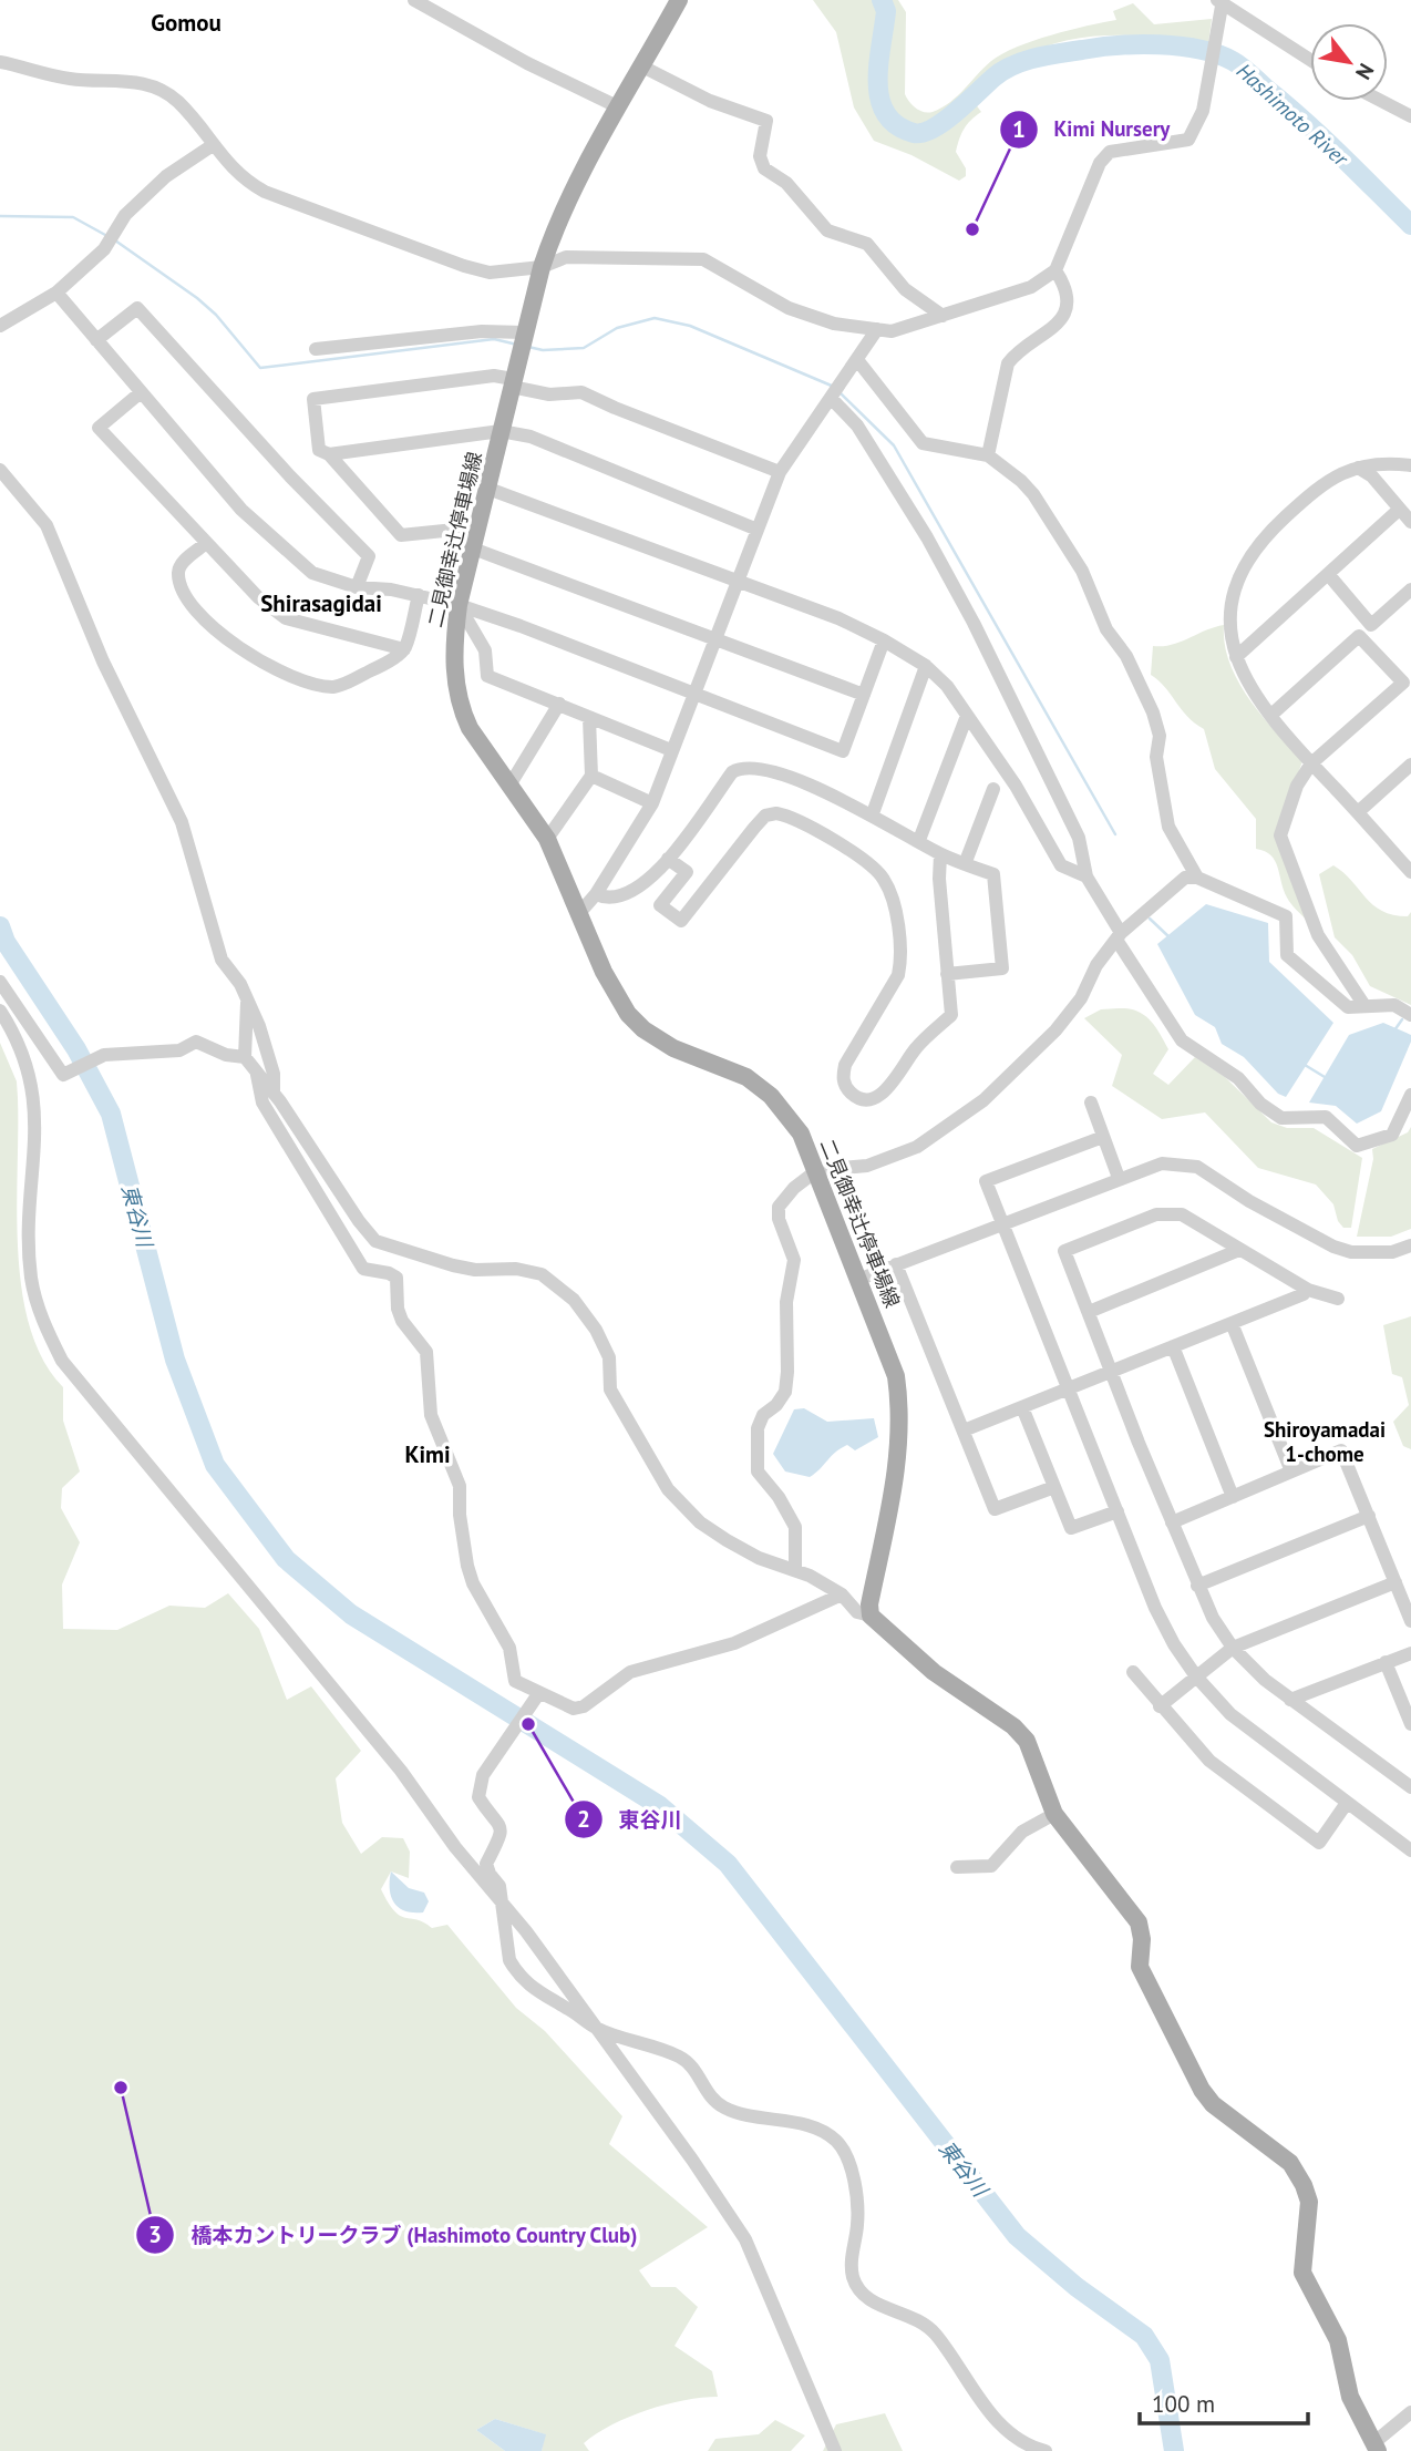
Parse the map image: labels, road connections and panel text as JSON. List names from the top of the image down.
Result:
{
  "streets": {
    "main road": ["二見御幸辻停車場線"]
  },
  "districts": [
    "Gomou",
    "Shirasagidai",
    "Shiroyamadai 1-chome",
    "Kimi"
  ],
  "water": ["Hashimoto River", "東谷川"],
  "places": ["Kimi Nursery", "東谷川", "橋本カントリークラブ (Hashimoto Country Club)"],
  "scale_bar": "100 m",
  "north": "bottom right"
}
